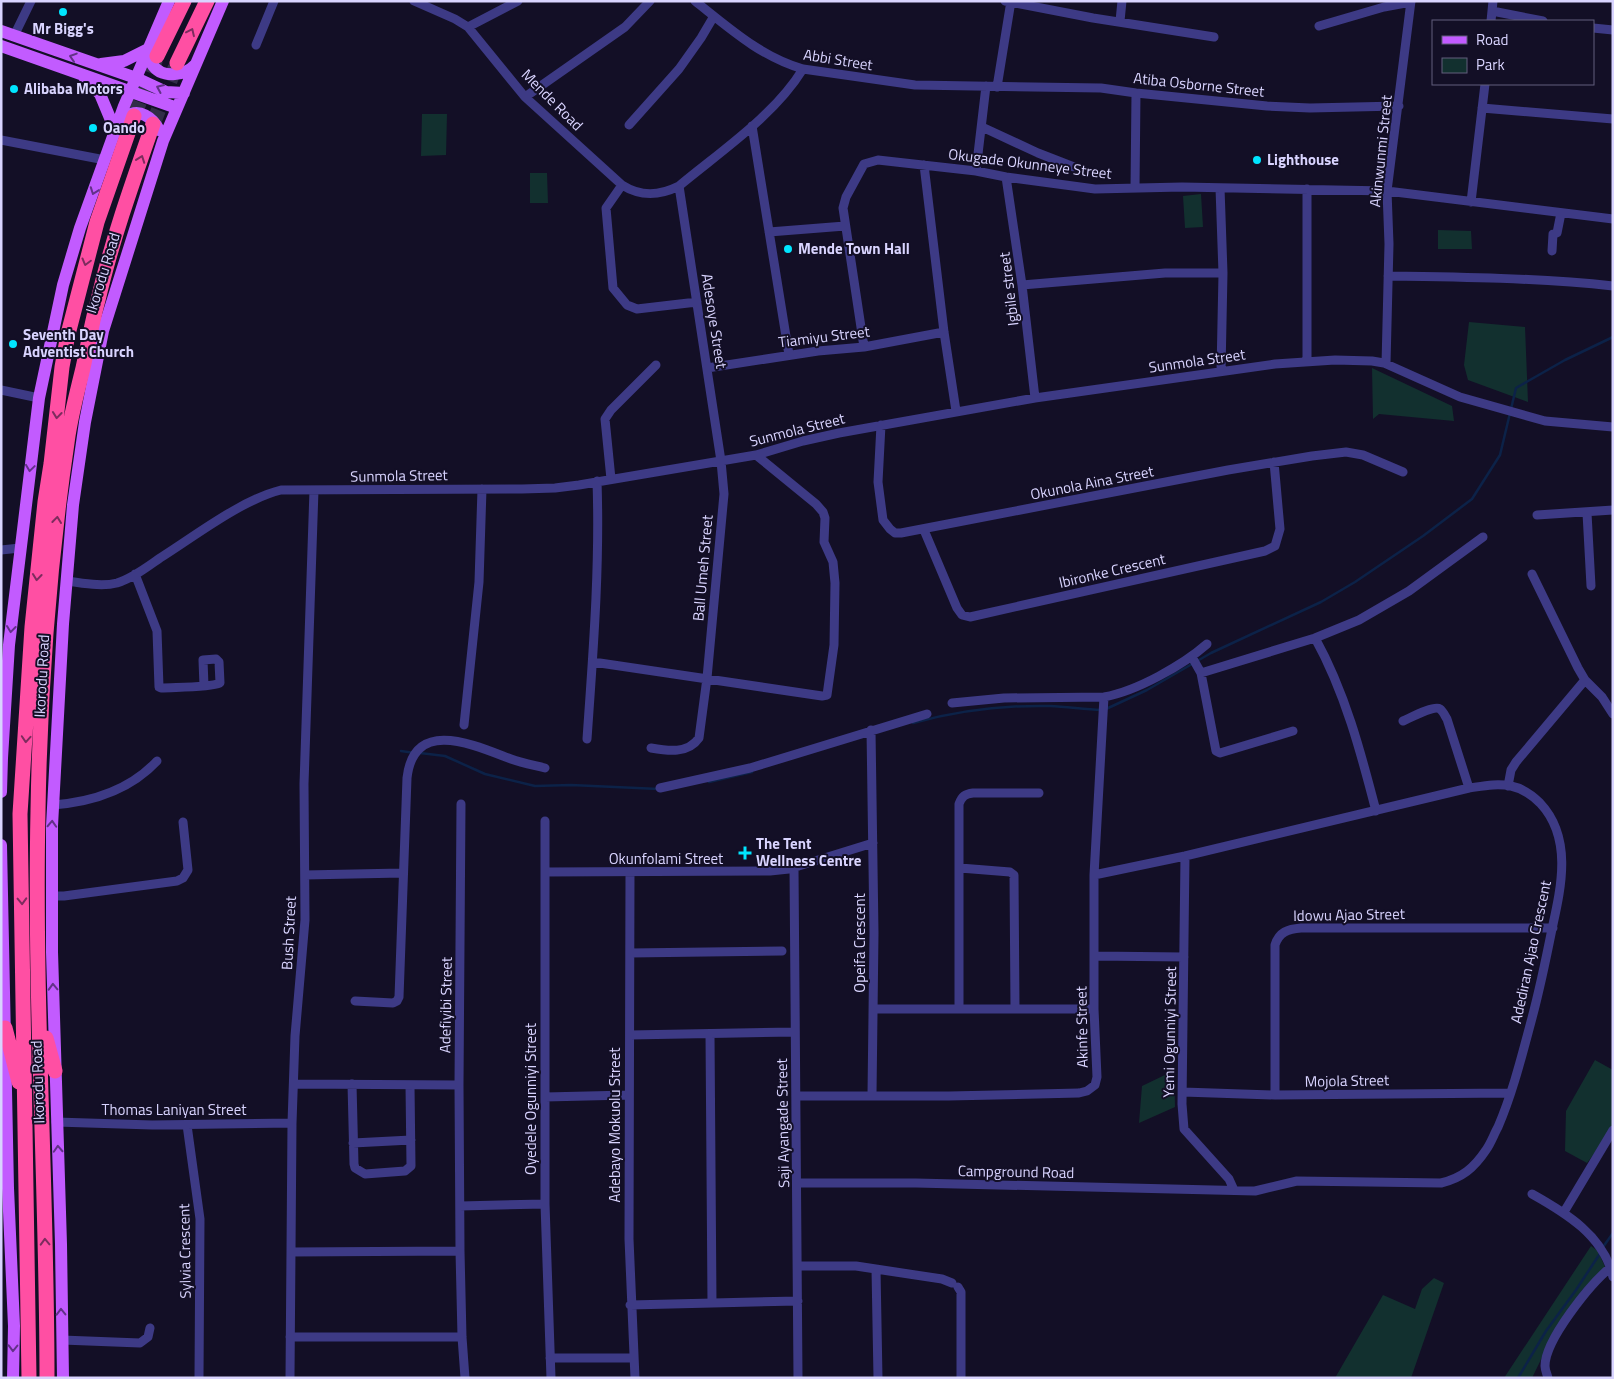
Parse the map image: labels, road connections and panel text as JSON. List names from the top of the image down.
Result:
{
  "streets": {
    "highway": ["Ikorodu Road"],
    "street": [
      "Abbi Street",
      "Atiba Osborne Street",
      "Mende Road",
      "Akinwunmi Street",
      "Okugade Okunneye Street",
      "Igbile street",
      "Adesoye Street",
      "Tiamiyu Street",
      "Sunmola Street",
      "Okunola Aina Street",
      "Ball Umeh Street",
      "Ibironke Crescent",
      "Okunfolami Street",
      "Idowu Ajao Street",
      "Bush Street",
      "Opeifa Crescent",
      "Adediran Ajao Crescent",
      "Adefiyibi Street",
      "Akinfe Street",
      "Yemi Ogunniyi Street",
      "Mojola Street",
      "Oyedele Ogunniyi Street",
      "Thomas Laniyan Street",
      "Saji Ayangade Street",
      "Adebayo Mokuolu Street",
      "Campground Road",
      "Sylvia Crescent"
    ]
  },
  "crossings": [
    ["Abbi Street", "Atiba Osborne Street"],
    ["Atiba Osborne Street", "Akinwunmi Street"],
    ["Mende Road", "Adesoye Street"],
    ["Akinwunmi Street", "Okugade Okunneye Street"],
    ["Akinwunmi Street", "Sunmola Street"],
    ["Okugade Okunneye Street", "Igbile street"],
    ["Okugade Okunneye Street", "Tiamiyu Street"],
    ["Ikorodu Road", "Sunmola Street"],
    ["Ikorodu Road", "Thomas Laniyan Street"],
    ["Igbile street", "Sunmola Street"],
    ["Adesoye Street", "Tiamiyu Street"],
    ["Adesoye Street", "Sunmola Street"],
    ["Adesoye Street", "Ball Umeh Street"],
    ["Sunmola Street", "Okunola Aina Street"],
    ["Sunmola Street", "Ball Umeh Street"],
    ["Sunmola Street", "Bush Street"],
    ["Okunola Aina Street", "Ibironke Crescent"],
    ["Okunfolami Street", "Opeifa Crescent"],
    ["Okunfolami Street", "Oyedele Ogunniyi Street"],
    ["Okunfolami Street", "Saji Ayangade Street"],
    ["Okunfolami Street", "Adebayo Mokuolu Street"],
    ["Idowu Ajao Street", "Adediran Ajao Crescent"],
    ["Idowu Ajao Street", "Mojola Street"],
    ["Bush Street", "Thomas Laniyan Street"],
    ["Opeifa Crescent", "Akinfe Street"],
    ["Adediran Ajao Crescent", "Akinfe Street"],
    ["Adediran Ajao Crescent", "Yemi Ogunniyi Street"],
    ["Adediran Ajao Crescent", "Mojola Street"],
    ["Adediran Ajao Crescent", "Campground Road"],
    ["Akinfe Street", "Saji Ayangade Street"],
    ["Yemi Ogunniyi Street", "Mojola Street"],
    ["Yemi Ogunniyi Street", "Campground Road"],
    ["Thomas Laniyan Street", "Sylvia Crescent"],
    ["Saji Ayangade Street", "Campground Road"]
  ],
  "places": {
    "other": [
      "Mr Bigg's",
      "Alibaba Motors",
      "Oando",
      "Lighthouse",
      "Mende Town Hall",
      "Seventh Day Adventist Church"
    ],
    "health": ["The Tent Wellness Centre"]
  },
  "legend": ["Road", "Park"]
}
